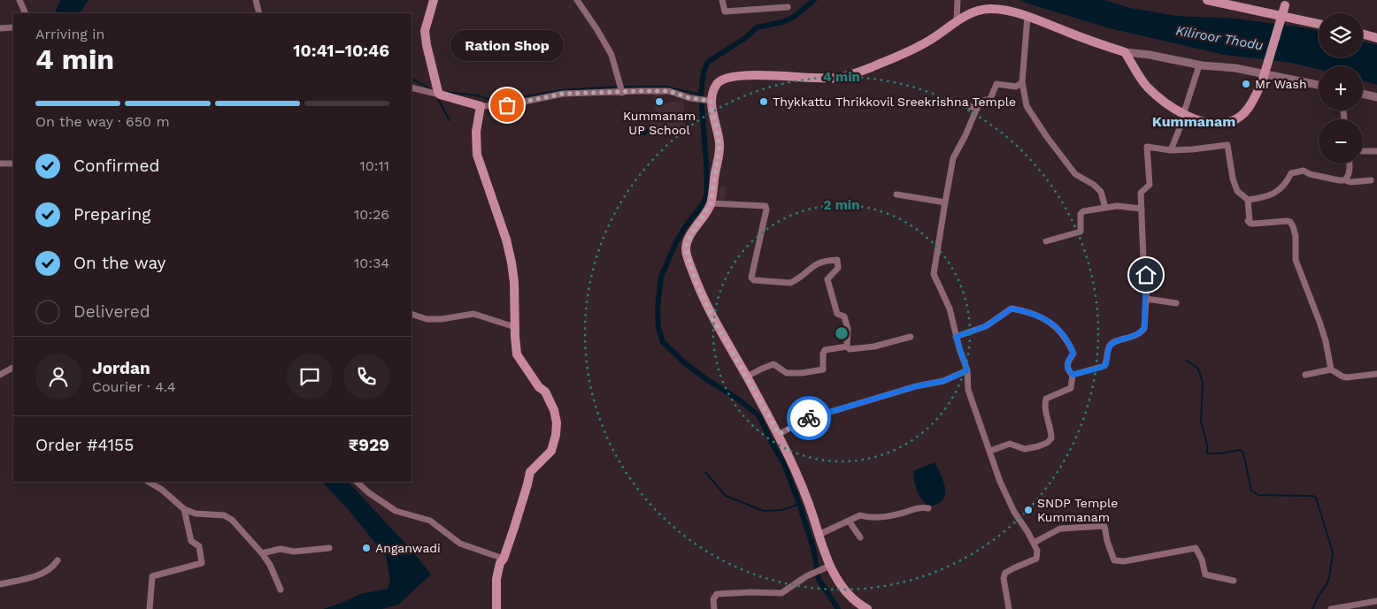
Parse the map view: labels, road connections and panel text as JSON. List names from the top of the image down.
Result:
{
  "districts": ["Kummanam"],
  "water": ["Kiliroor Thodu"],
  "places": [
    "Mr Wash",
    "Kummanam UP School",
    "Thykkattu Thrikkovil Sreekrishna Temple",
    "Ration Shop",
    "SNDP Temple Kummanam",
    "Anganwadi"
  ],
  "page": {
    "map_buttons": ["+", "−"],
    "heading": ["4 min", "Arriving in", "10:41–10:46"],
    "panel": [
      "Jordan",
      "Courier · 4.4",
      "Order #4155",
      "₹929"
    ],
    "bubble": "Ration Shop",
    "bar": "On the way · 650 m",
    "list": [
      ["Confirmed", "10:11"],
      ["Preparing", "10:26"],
      ["On the way", "10:34"],
      "Delivered"
    ]
  },
  "rings": ["4 min", "2 min"]
}
